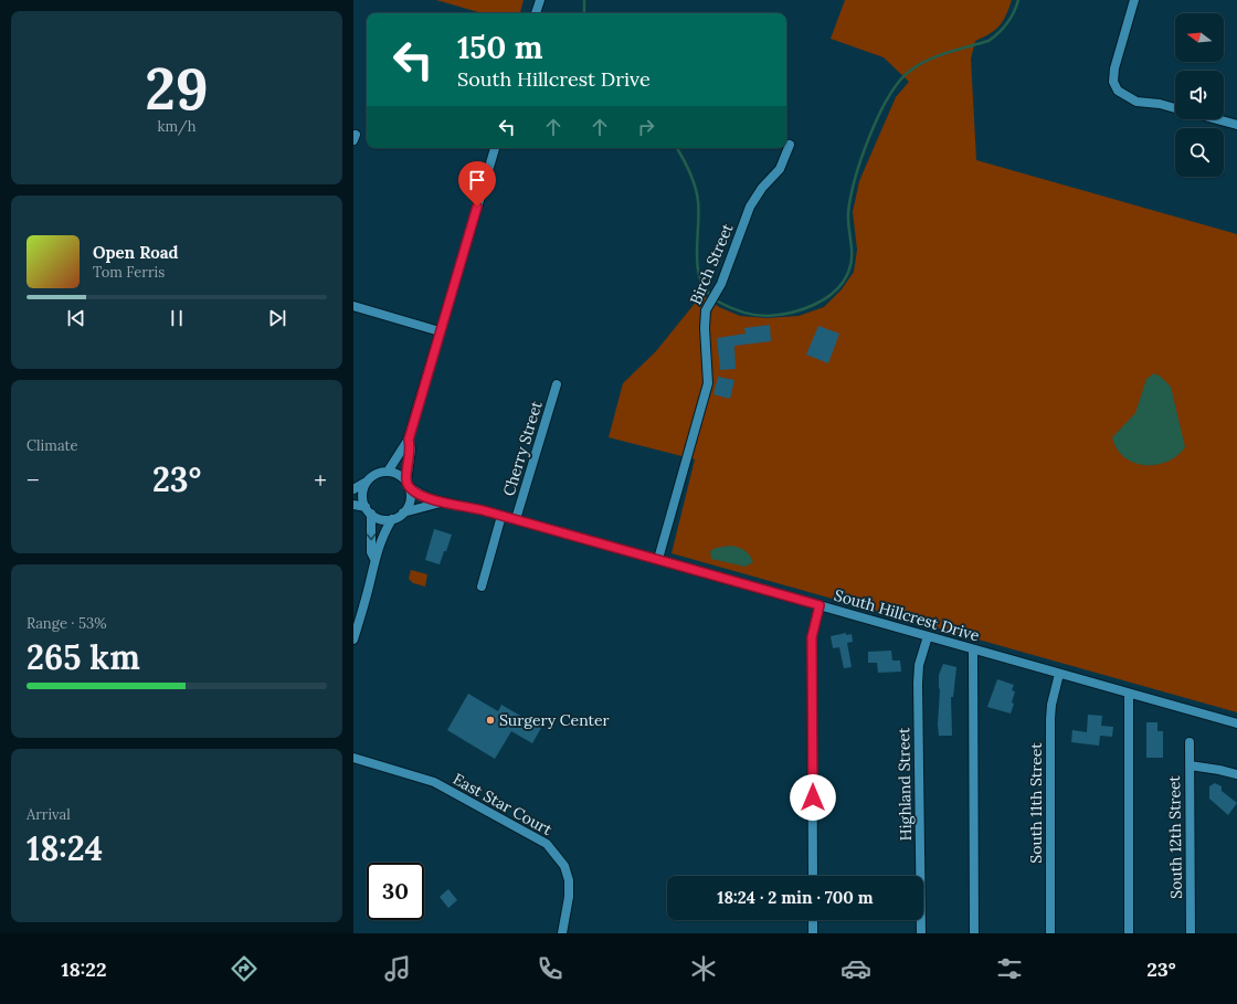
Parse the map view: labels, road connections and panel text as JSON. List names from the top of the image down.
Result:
{
  "streets": {
    "street": [
      "Birch Street",
      "Cherry Street",
      "South Hillcrest Drive",
      "Highland Street",
      "South 11th Street",
      "East Star Court",
      "South 12th Street"
    ]
  },
  "crossings": [
    ["Birch Street", "South Hillcrest Drive"],
    ["Cherry Street", "South Hillcrest Drive"],
    ["South Hillcrest Drive", "Highland Street"],
    ["South Hillcrest Drive", "South 11th Street"]
  ],
  "places": ["Surgery Center"],
  "north": "left",
  "page": {
    "tile": [
      ["29", "km/h"],
      "Climate",
      ["Range · 53%", "265 km"],
      ["Arrival", "18:24"]
    ],
    "turn": ["150 m", "South Hillcrest Drive"],
    "song": ["Open Road", "Tom Ferris"],
    "heat": ["−", "23°", "+"],
    "limit": "30",
    "trip": "18:24 · 2 min · 700 m",
    "tabs": ["18:22", "23°"]
  }
}
